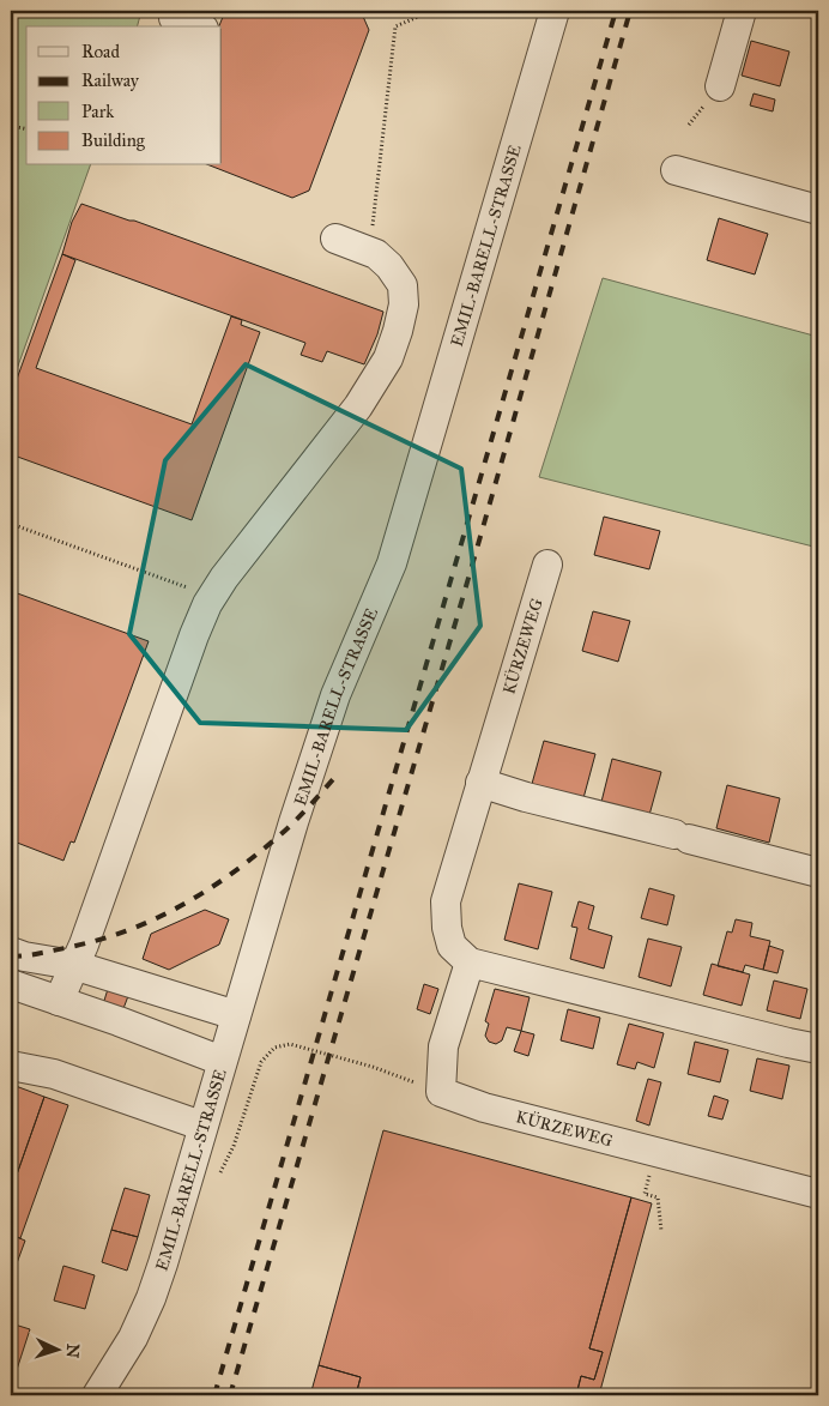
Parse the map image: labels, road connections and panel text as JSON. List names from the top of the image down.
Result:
{
  "streets": {
    "street": ["EMIL-BARELL-STRASSE", "KÜRZEWEG"]
  },
  "legend": [
    "Road",
    "Railway",
    "Park",
    "Building"
  ],
  "north": "right"
}
